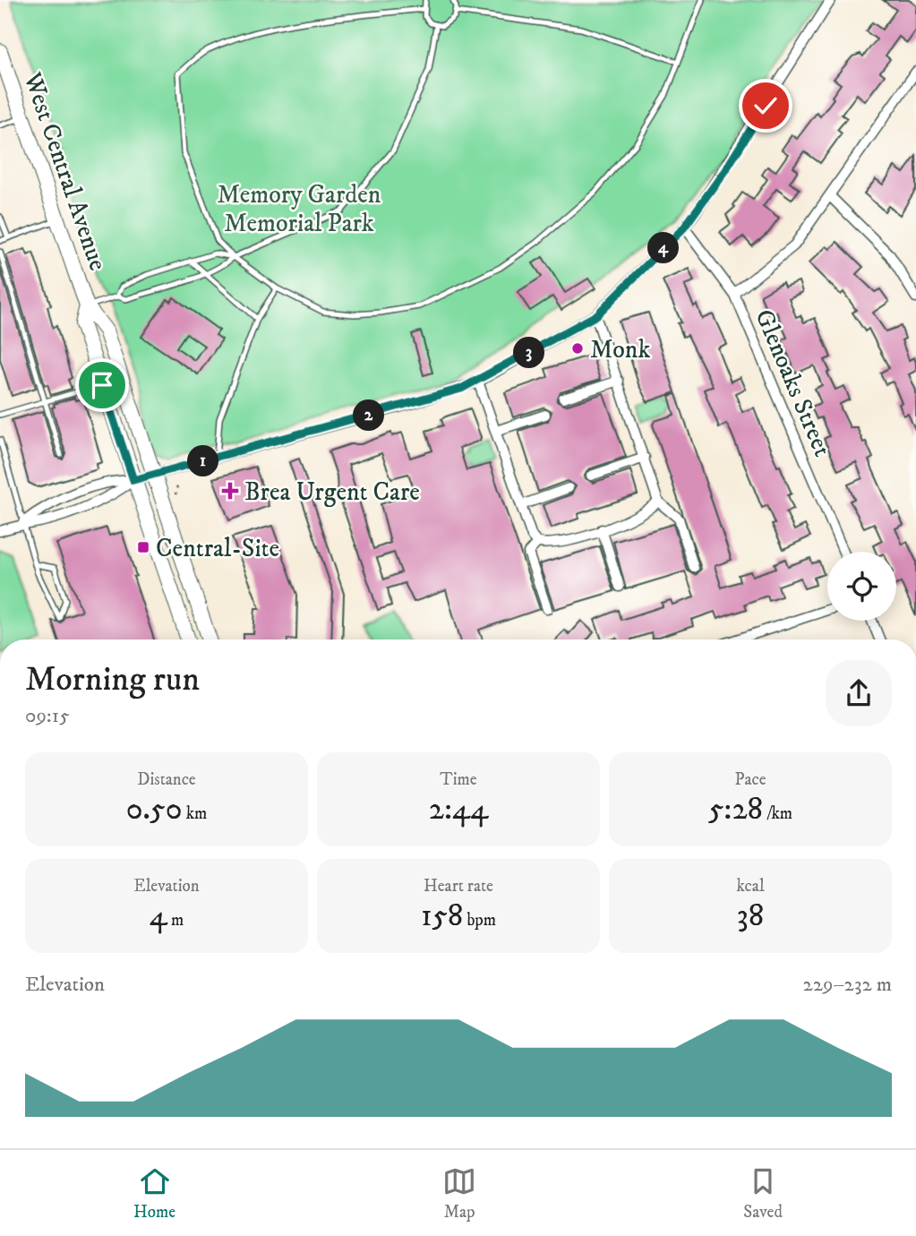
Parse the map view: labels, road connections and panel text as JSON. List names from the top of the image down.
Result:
{
  "streets": {
    "main road": ["West Central Avenue"],
    "street": ["Glenoaks Street"]
  },
  "parks": ["Memory Garden Memorial Park"],
  "places": {
    "other": ["Monk"],
    "health": ["Brea Urgent Care"],
    "transit": ["Central-Site"]
  },
  "page": {
    "pins": [
      "4",
      "3",
      "2",
      "1"
    ],
    "heading": ["Morning run", "09:15"],
    "stats": [
      ["Distance", "0.50 km"],
      ["Time", "2:44"],
      ["Pace", "5:28 /km"],
      ["Elevation", "4 m"],
      ["Heart rate", "158 bpm"],
      ["kcal", "38"]
    ],
    "chart": ["Elevation", "229–232 m"],
    "tabs": ["Home", "Map", "Saved"]
  }
}
